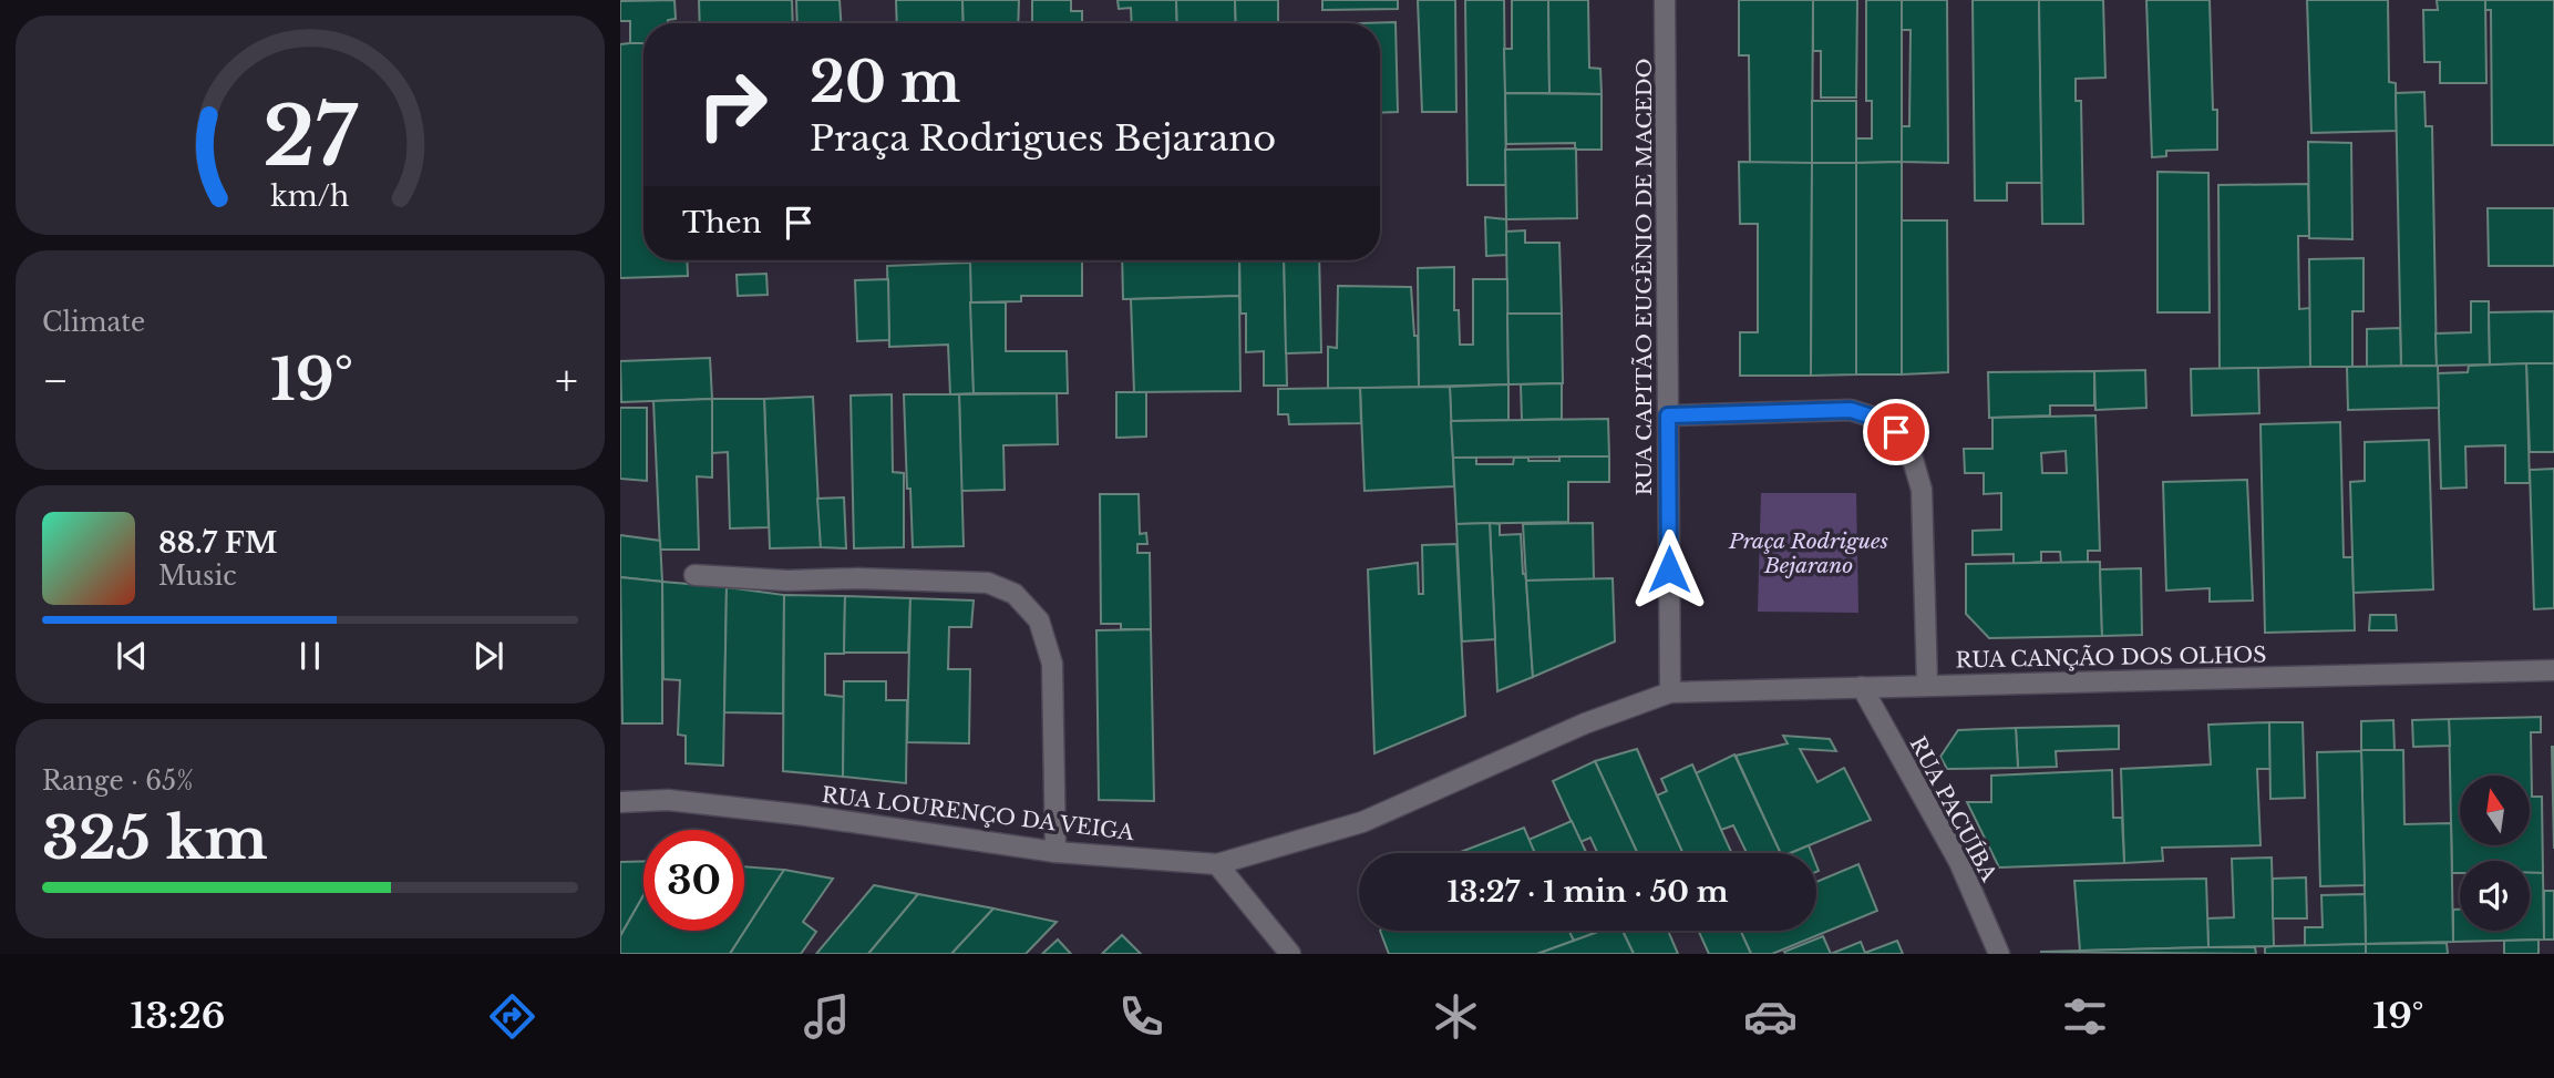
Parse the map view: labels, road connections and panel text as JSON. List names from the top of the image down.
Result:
{
  "streets": {
    "street": [
      "RUA CAPITÃO EUGÊNIO DE MACEDO",
      "RUA CANÇÃO DOS OLHOS",
      "RUA PACUÍBA",
      "RUA LOURENÇO DA VEIGA"
    ]
  },
  "crossings": [
    ["RUA CAPITÃO EUGÊNIO DE MACEDO", "RUA CANÇÃO DOS OLHOS"],
    ["RUA CAPITÃO EUGÊNIO DE MACEDO", "RUA LOURENÇO DA VEIGA"],
    ["RUA CANÇÃO DOS OLHOS", "RUA PACUÍBA"],
    ["RUA CANÇÃO DOS OLHOS", "RUA LOURENÇO DA VEIGA"]
  ],
  "parks": ["Praça Rodrigues Bejarano"],
  "north": "top",
  "page": {
    "turn": ["20 m", "Praça Rodrigues Bejarano"],
    "then": "Then",
    "tile": [
      "Climate",
      ["Range · 65%", "325 km"]
    ],
    "heat": ["−", "19°", "+"],
    "song": ["88.7 FM", "Music"],
    "limit": "30",
    "trip": "13:27 · 1 min · 50 m",
    "tabs": ["13:26", "19°"],
    "gauge": ["27", "km/h"]
  }
}
